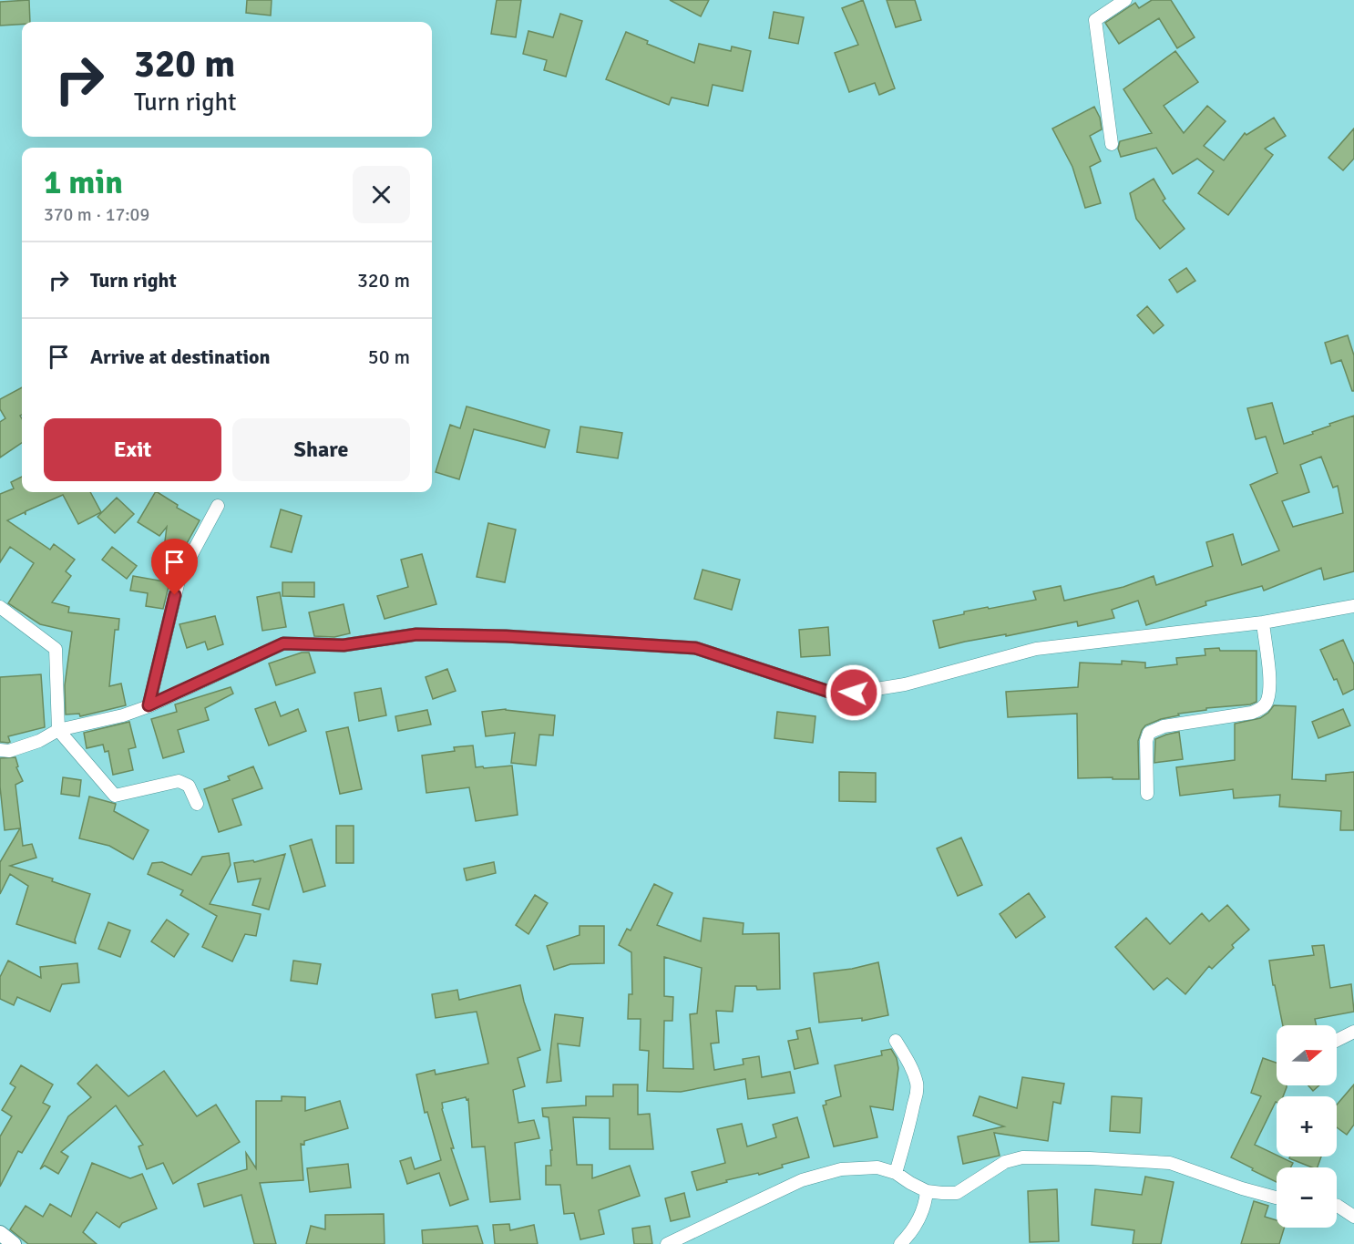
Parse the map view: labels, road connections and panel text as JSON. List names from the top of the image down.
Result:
{
  "north": "right",
  "page": {
    "turn": ["320 m", "Turn right"],
    "heading": ["1 min", "370 m · 17:09"],
    "list": [
      {
        "name": "Turn right",
        "value": "320 m"
      },
      {
        "name": "Arrive at destination",
        "value": "50 m"
      }
    ],
    "buttons": ["Exit", "Share"],
    "map_buttons": ["+", "−"]
  }
}
